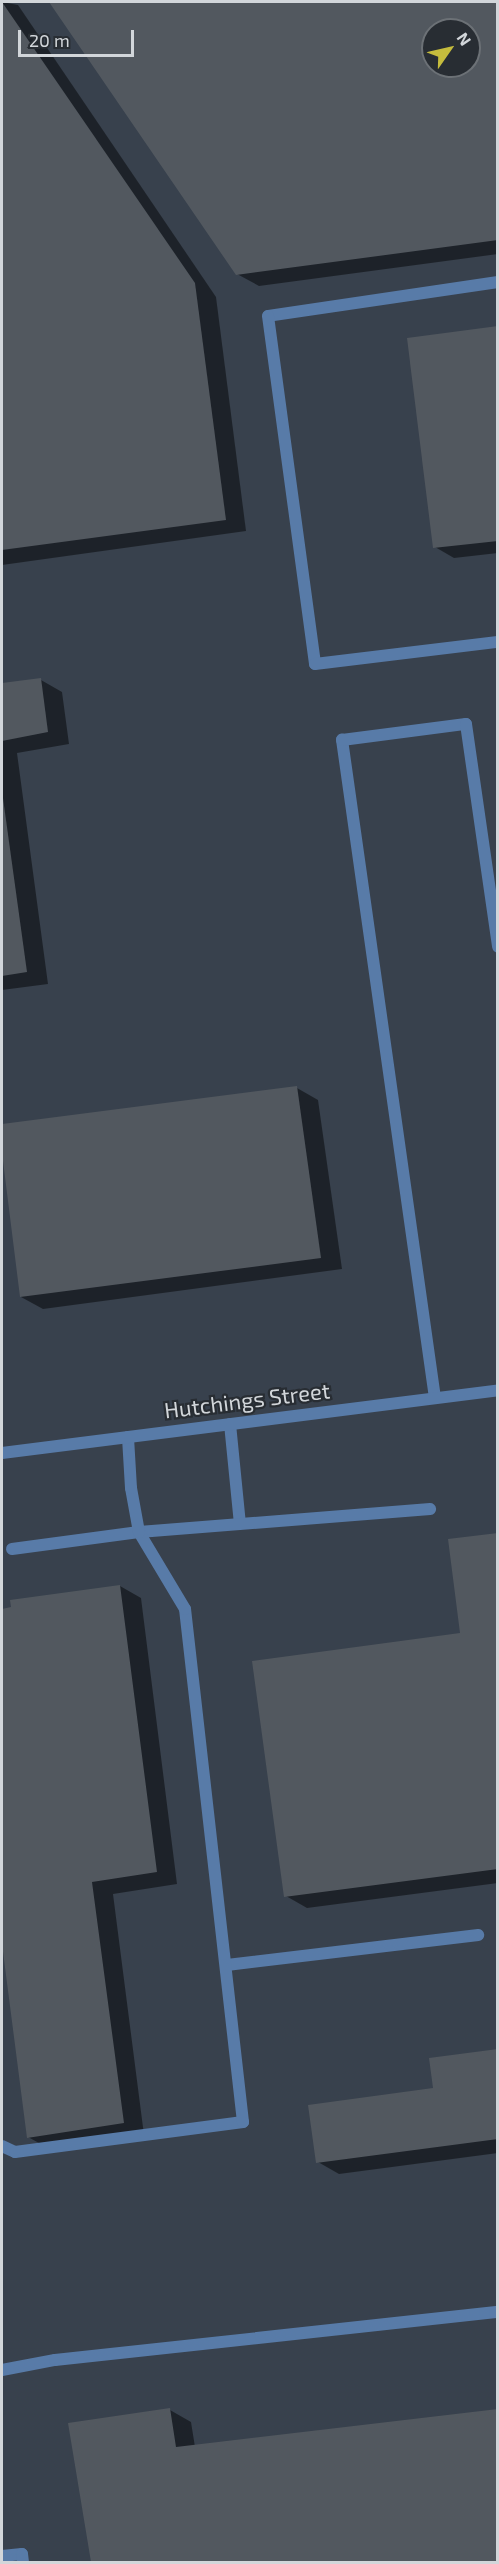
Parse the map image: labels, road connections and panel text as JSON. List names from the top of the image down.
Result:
{
  "streets": {
    "street": ["Hutchings Street"]
  },
  "scale_bar": "20 m",
  "north": "top right"
}
